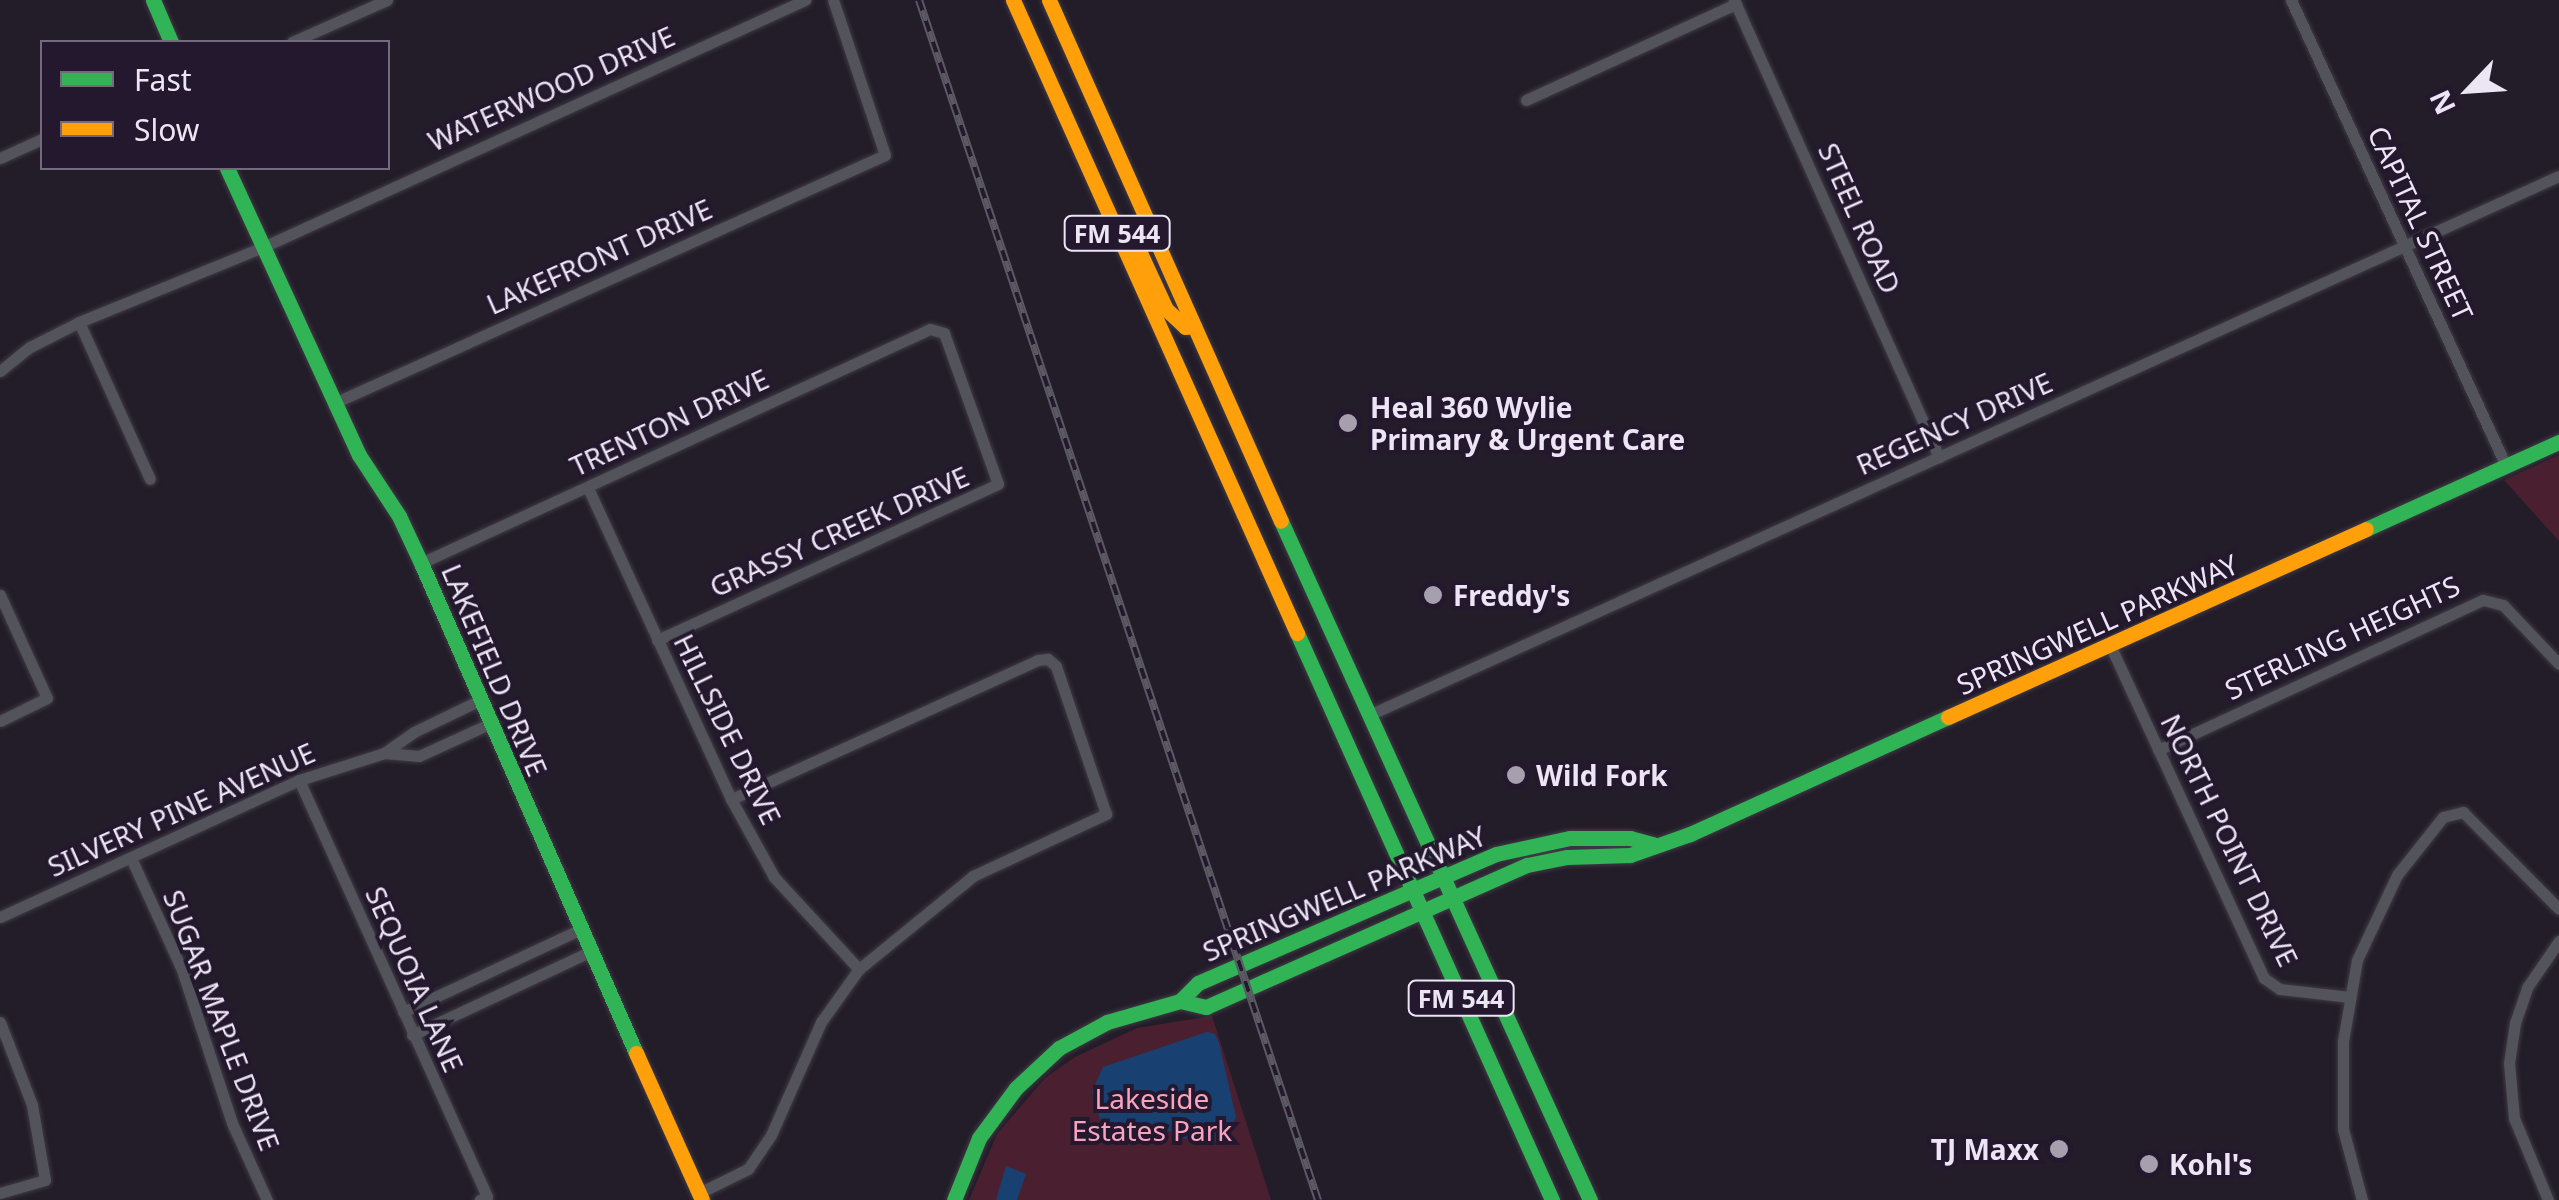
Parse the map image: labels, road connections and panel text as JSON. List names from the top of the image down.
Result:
{
  "streets": {
    "street": [
      "WATERWOOD DRIVE",
      "STEEL ROAD",
      "CAPITAL STREET",
      "FM 544",
      "LAKEFRONT DRIVE",
      "TRENTON DRIVE",
      "REGENCY DRIVE",
      "GRASSY CREEK DRIVE",
      "SPRINGWELL PARKWAY",
      "STERLING HEIGHTS",
      "LAKEFIELD DRIVE",
      "HILLSIDE DRIVE",
      "SILVERY PINE AVENUE",
      "NORTH POINT DRIVE",
      "SEQUOIA LANE",
      "SUGAR MAPLE DRIVE"
    ]
  },
  "crossings": [
    ["WATERWOOD DRIVE", "LAKEFIELD DRIVE"],
    ["STEEL ROAD", "REGENCY DRIVE"],
    ["CAPITAL STREET", "REGENCY DRIVE"],
    ["CAPITAL STREET", "SPRINGWELL PARKWAY"],
    ["FM 544", "REGENCY DRIVE"],
    ["FM 544", "SPRINGWELL PARKWAY"],
    ["LAKEFRONT DRIVE", "LAKEFIELD DRIVE"],
    ["TRENTON DRIVE", "GRASSY CREEK DRIVE"],
    ["TRENTON DRIVE", "LAKEFIELD DRIVE"],
    ["TRENTON DRIVE", "HILLSIDE DRIVE"],
    ["GRASSY CREEK DRIVE", "HILLSIDE DRIVE"],
    ["SPRINGWELL PARKWAY", "NORTH POINT DRIVE"],
    ["STERLING HEIGHTS", "NORTH POINT DRIVE"],
    ["LAKEFIELD DRIVE", "SILVERY PINE AVENUE"],
    ["SILVERY PINE AVENUE", "SEQUOIA LANE"],
    ["SILVERY PINE AVENUE", "SUGAR MAPLE DRIVE"]
  ],
  "parks": ["Lakeside Estates Park"],
  "places": [
    "Heal 360 Wylie Primary & Urgent Care",
    "Freddy's",
    "Wild Fork",
    "TJ Maxx",
    "Kohl's"
  ],
  "legend": ["Fast", "Slow"],
  "north": "bottom left"
}
